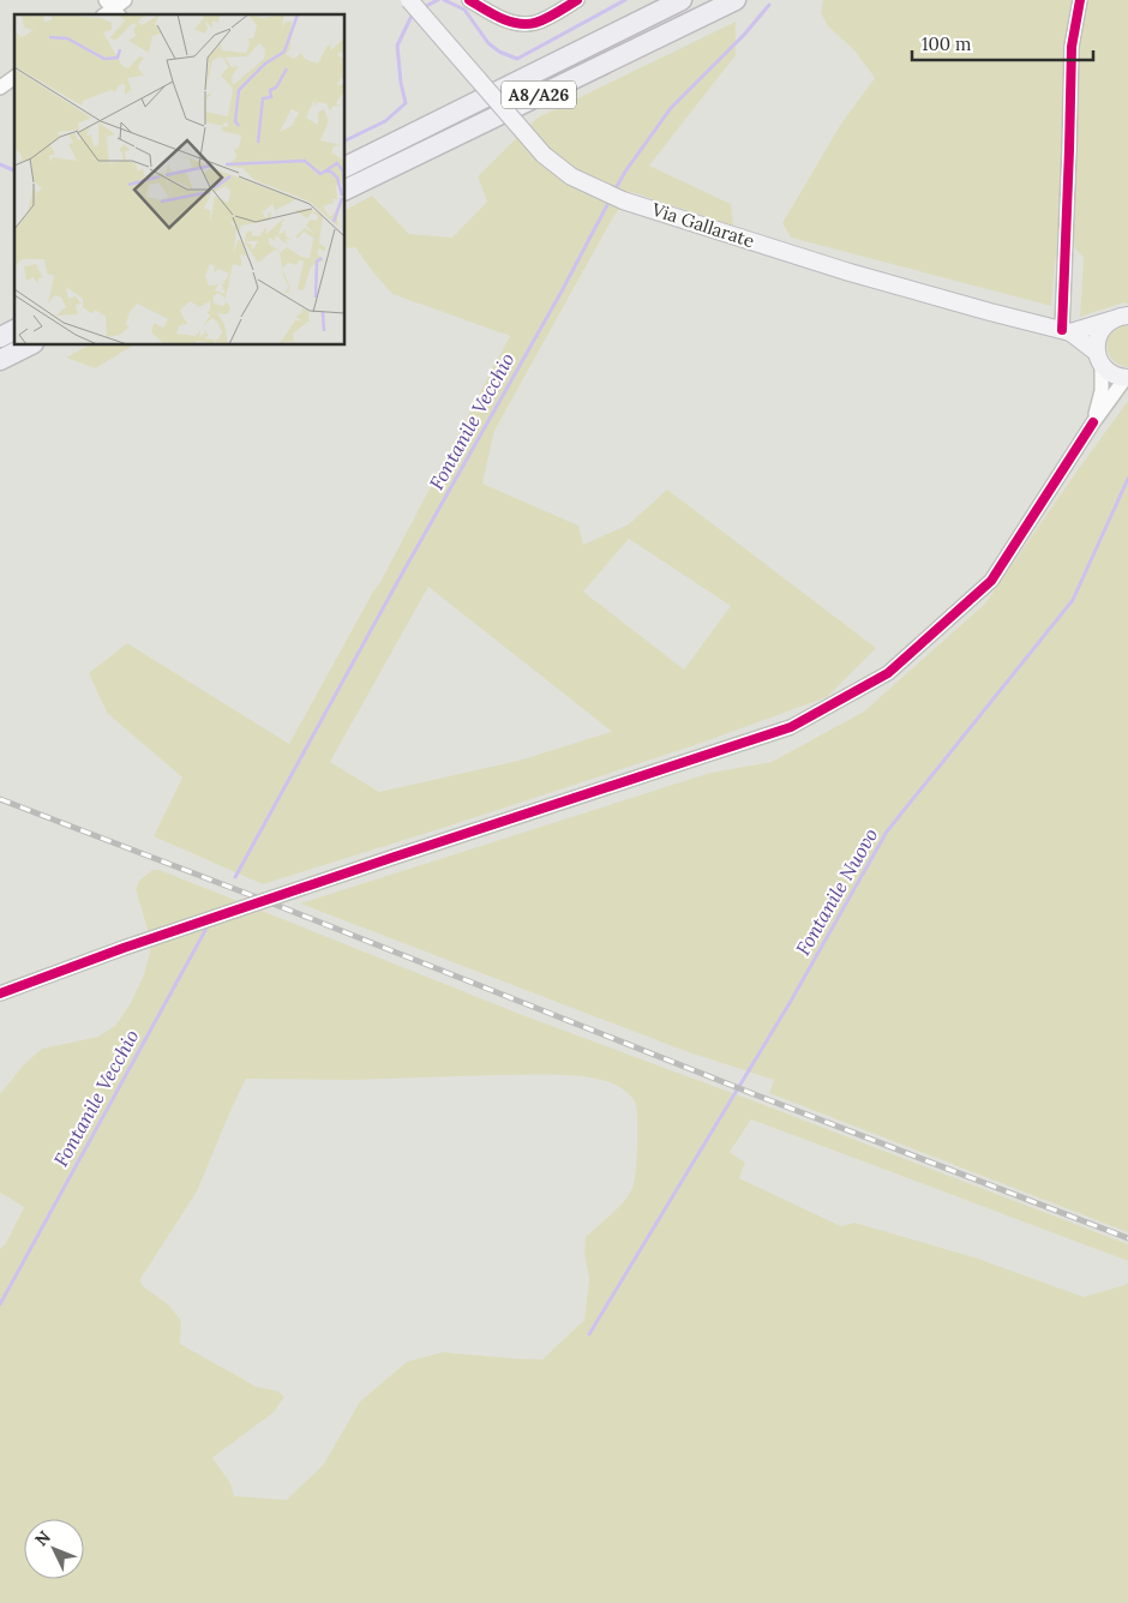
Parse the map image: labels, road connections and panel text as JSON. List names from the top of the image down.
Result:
{
  "streets": {
    "highway": ["A8/A26"],
    "main road": ["Via Gallarate"]
  },
  "water": ["Fontanile Vecchio", "Fontanile Nuovo"],
  "scale_bar": "100 m",
  "north": "top left"
}
